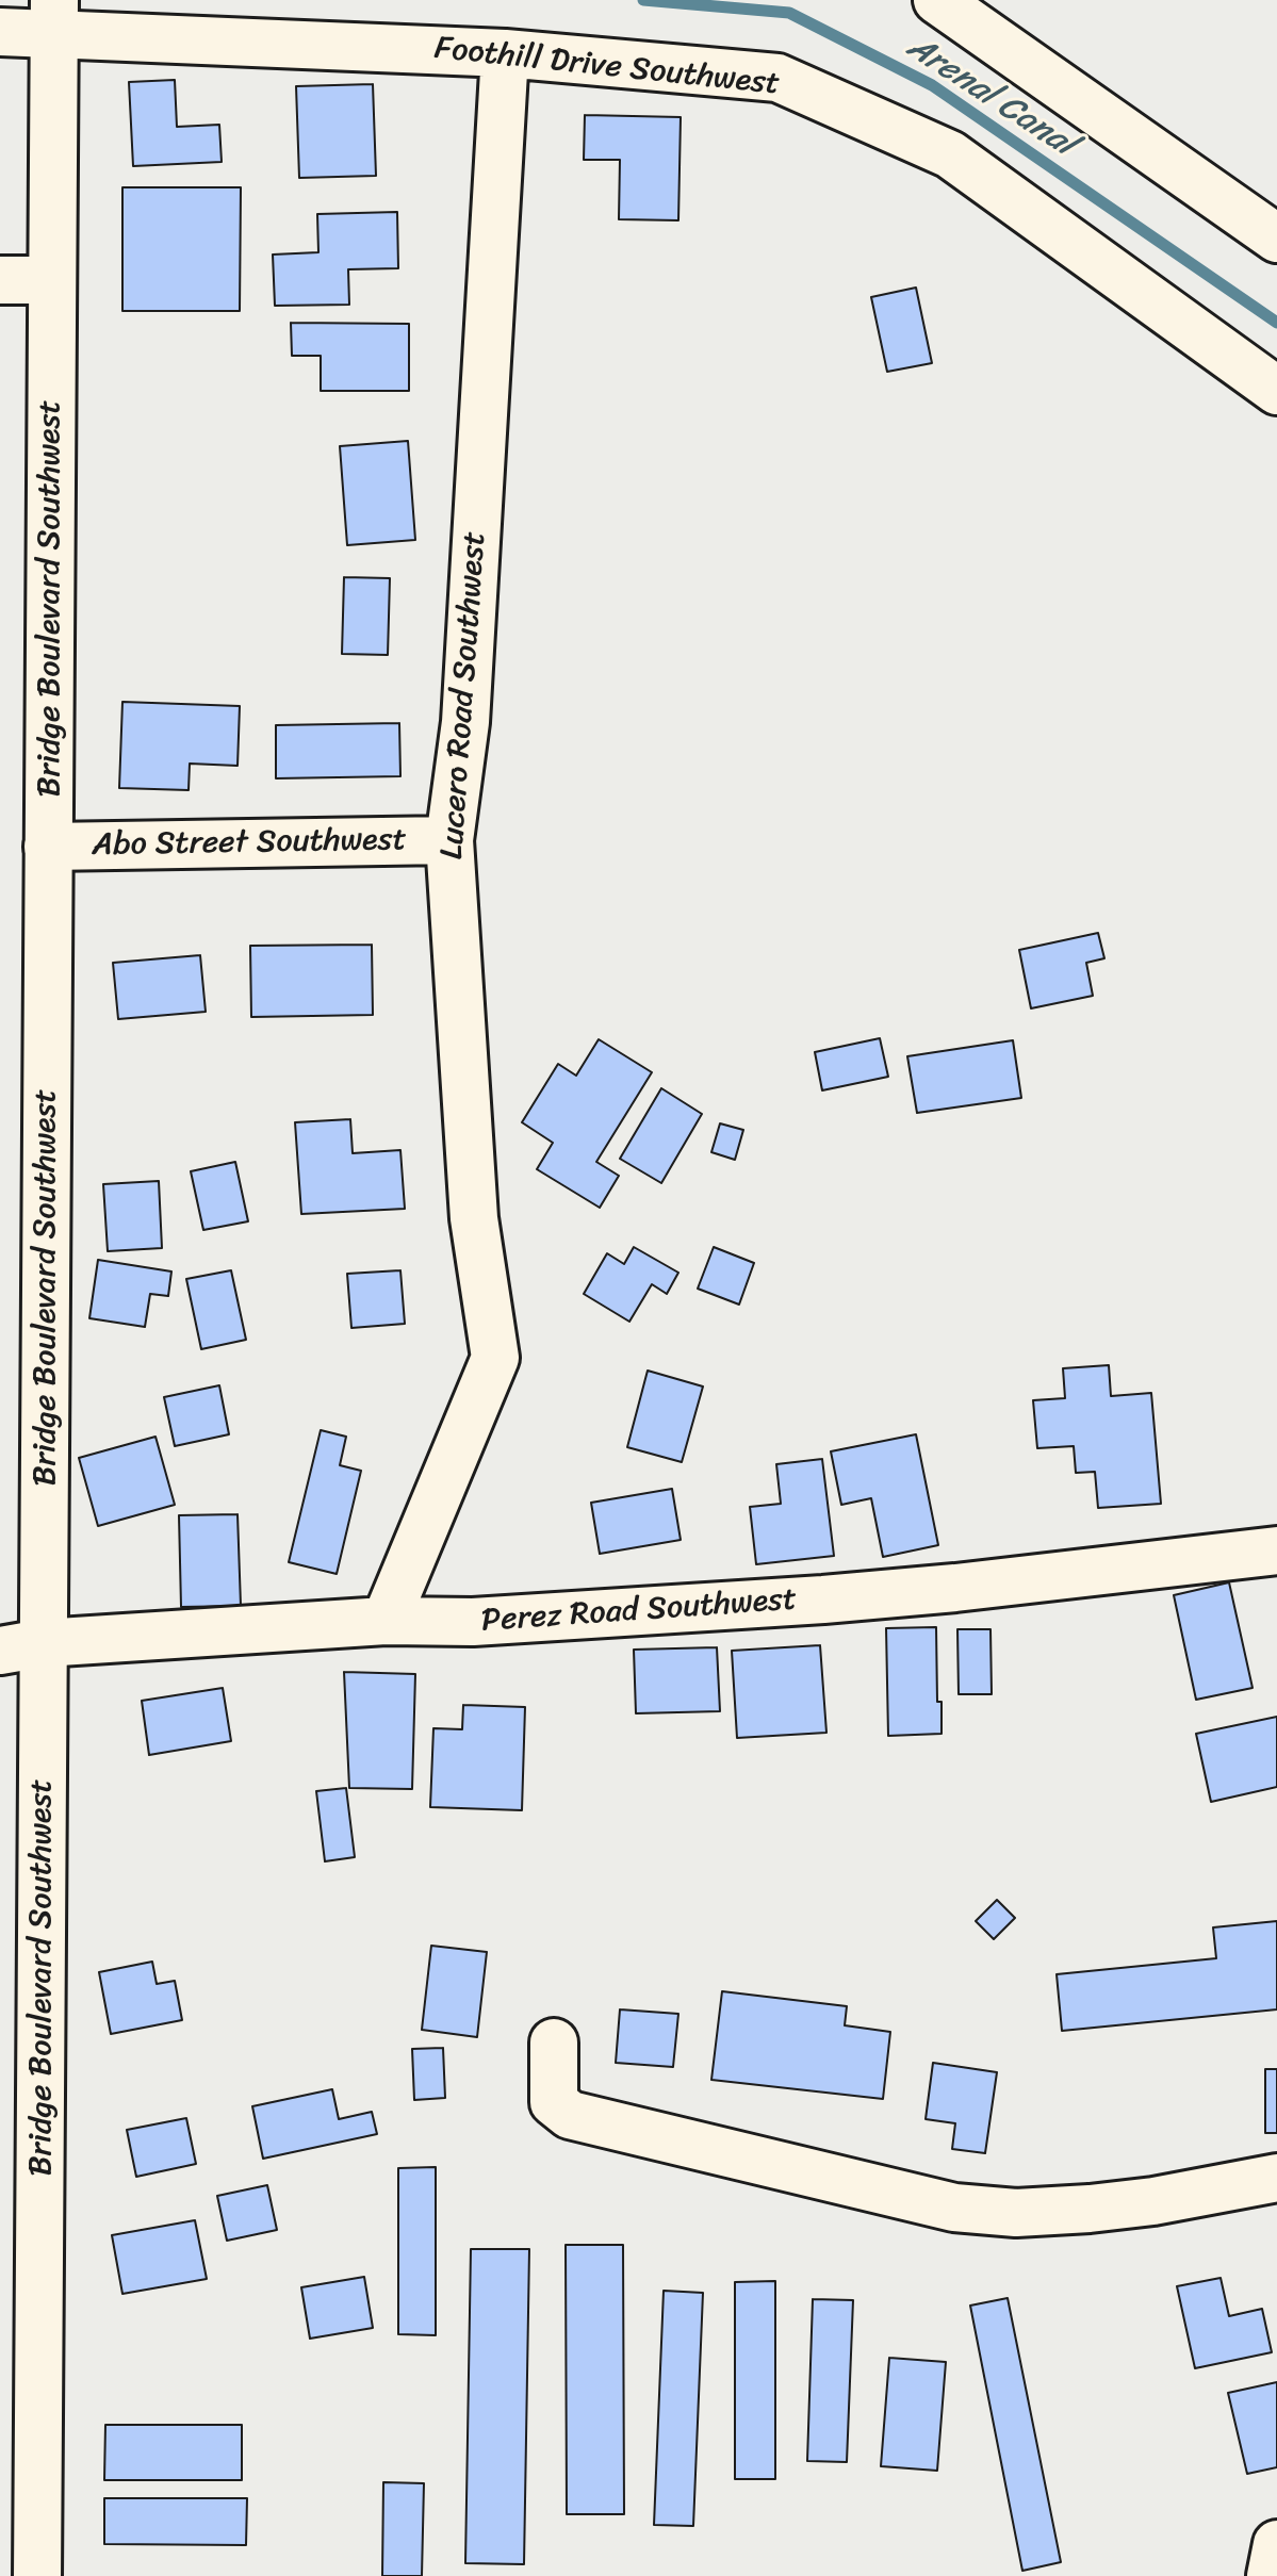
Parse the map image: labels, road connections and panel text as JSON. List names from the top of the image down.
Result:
{
  "streets": {
    "street": [
      "Foothill Drive Southwest",
      "Bridge Boulevard Southwest",
      "Lucero Road Southwest",
      "Abo Street Southwest",
      "Perez Road Southwest"
    ]
  },
  "crossings": [
    ["Foothill Drive Southwest", "Bridge Boulevard Southwest"],
    ["Foothill Drive Southwest", "Lucero Road Southwest"],
    ["Bridge Boulevard Southwest", "Abo Street Southwest"],
    ["Bridge Boulevard Southwest", "Perez Road Southwest"],
    ["Lucero Road Southwest", "Abo Street Southwest"],
    ["Lucero Road Southwest", "Perez Road Southwest"]
  ],
  "water": ["Arenal Canal"]
}
